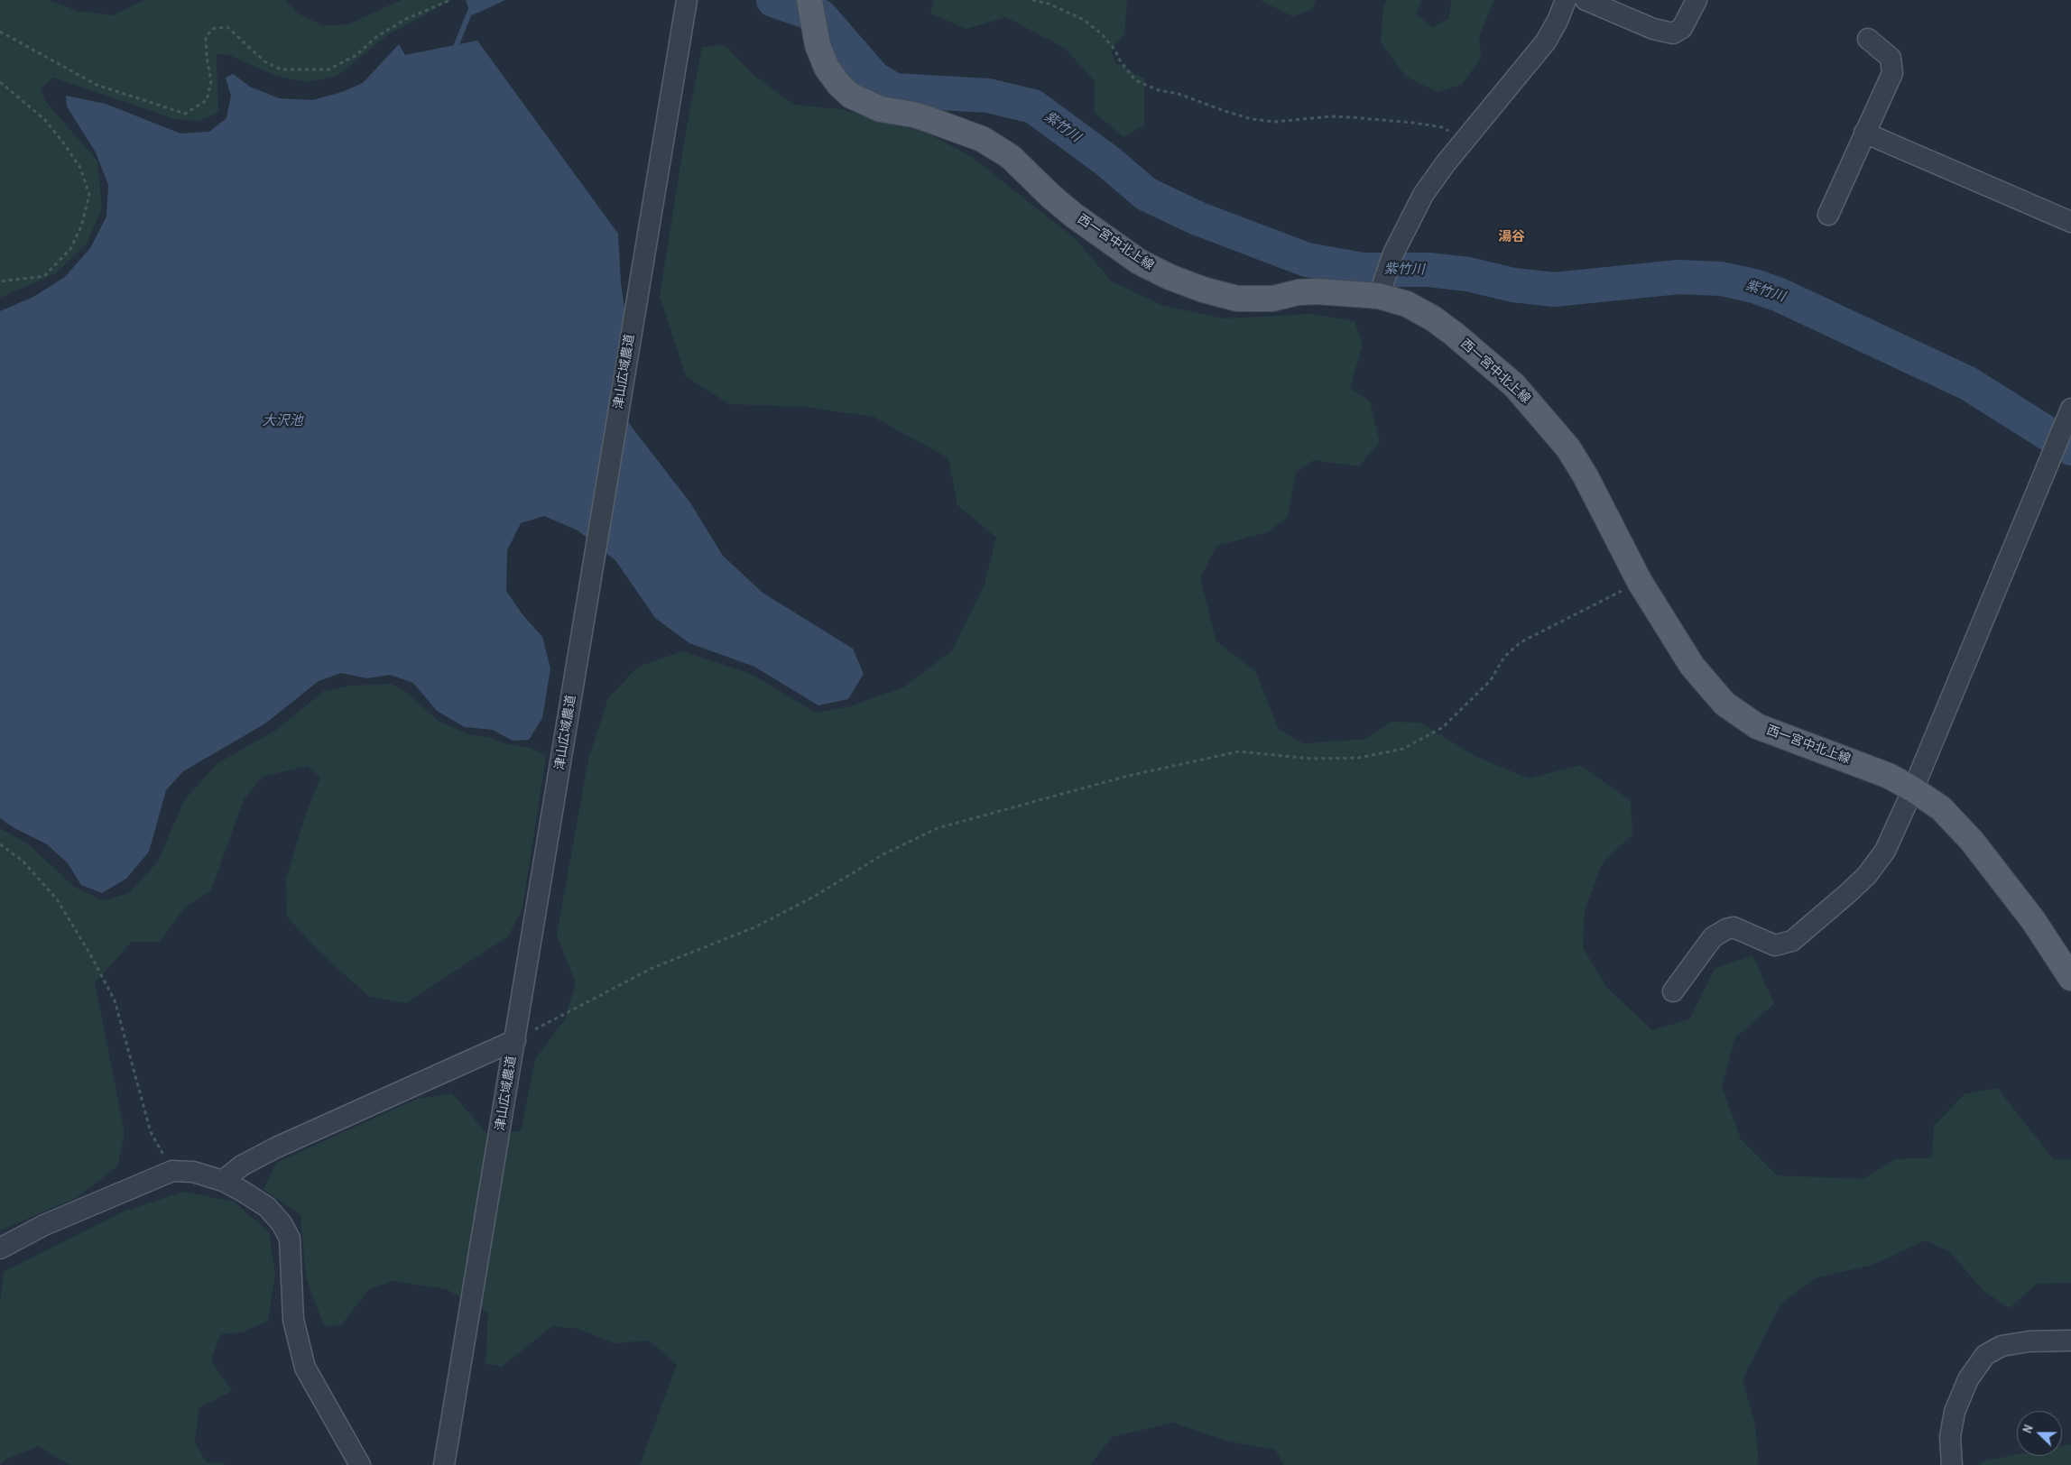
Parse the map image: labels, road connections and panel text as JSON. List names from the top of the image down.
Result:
{
  "streets": {
    "main road": ["西一宮中北上線"],
    "street": ["津山広域農道"]
  },
  "districts": ["湯谷"],
  "water": ["紫竹川", "大沢池"],
  "north": "left"
}
